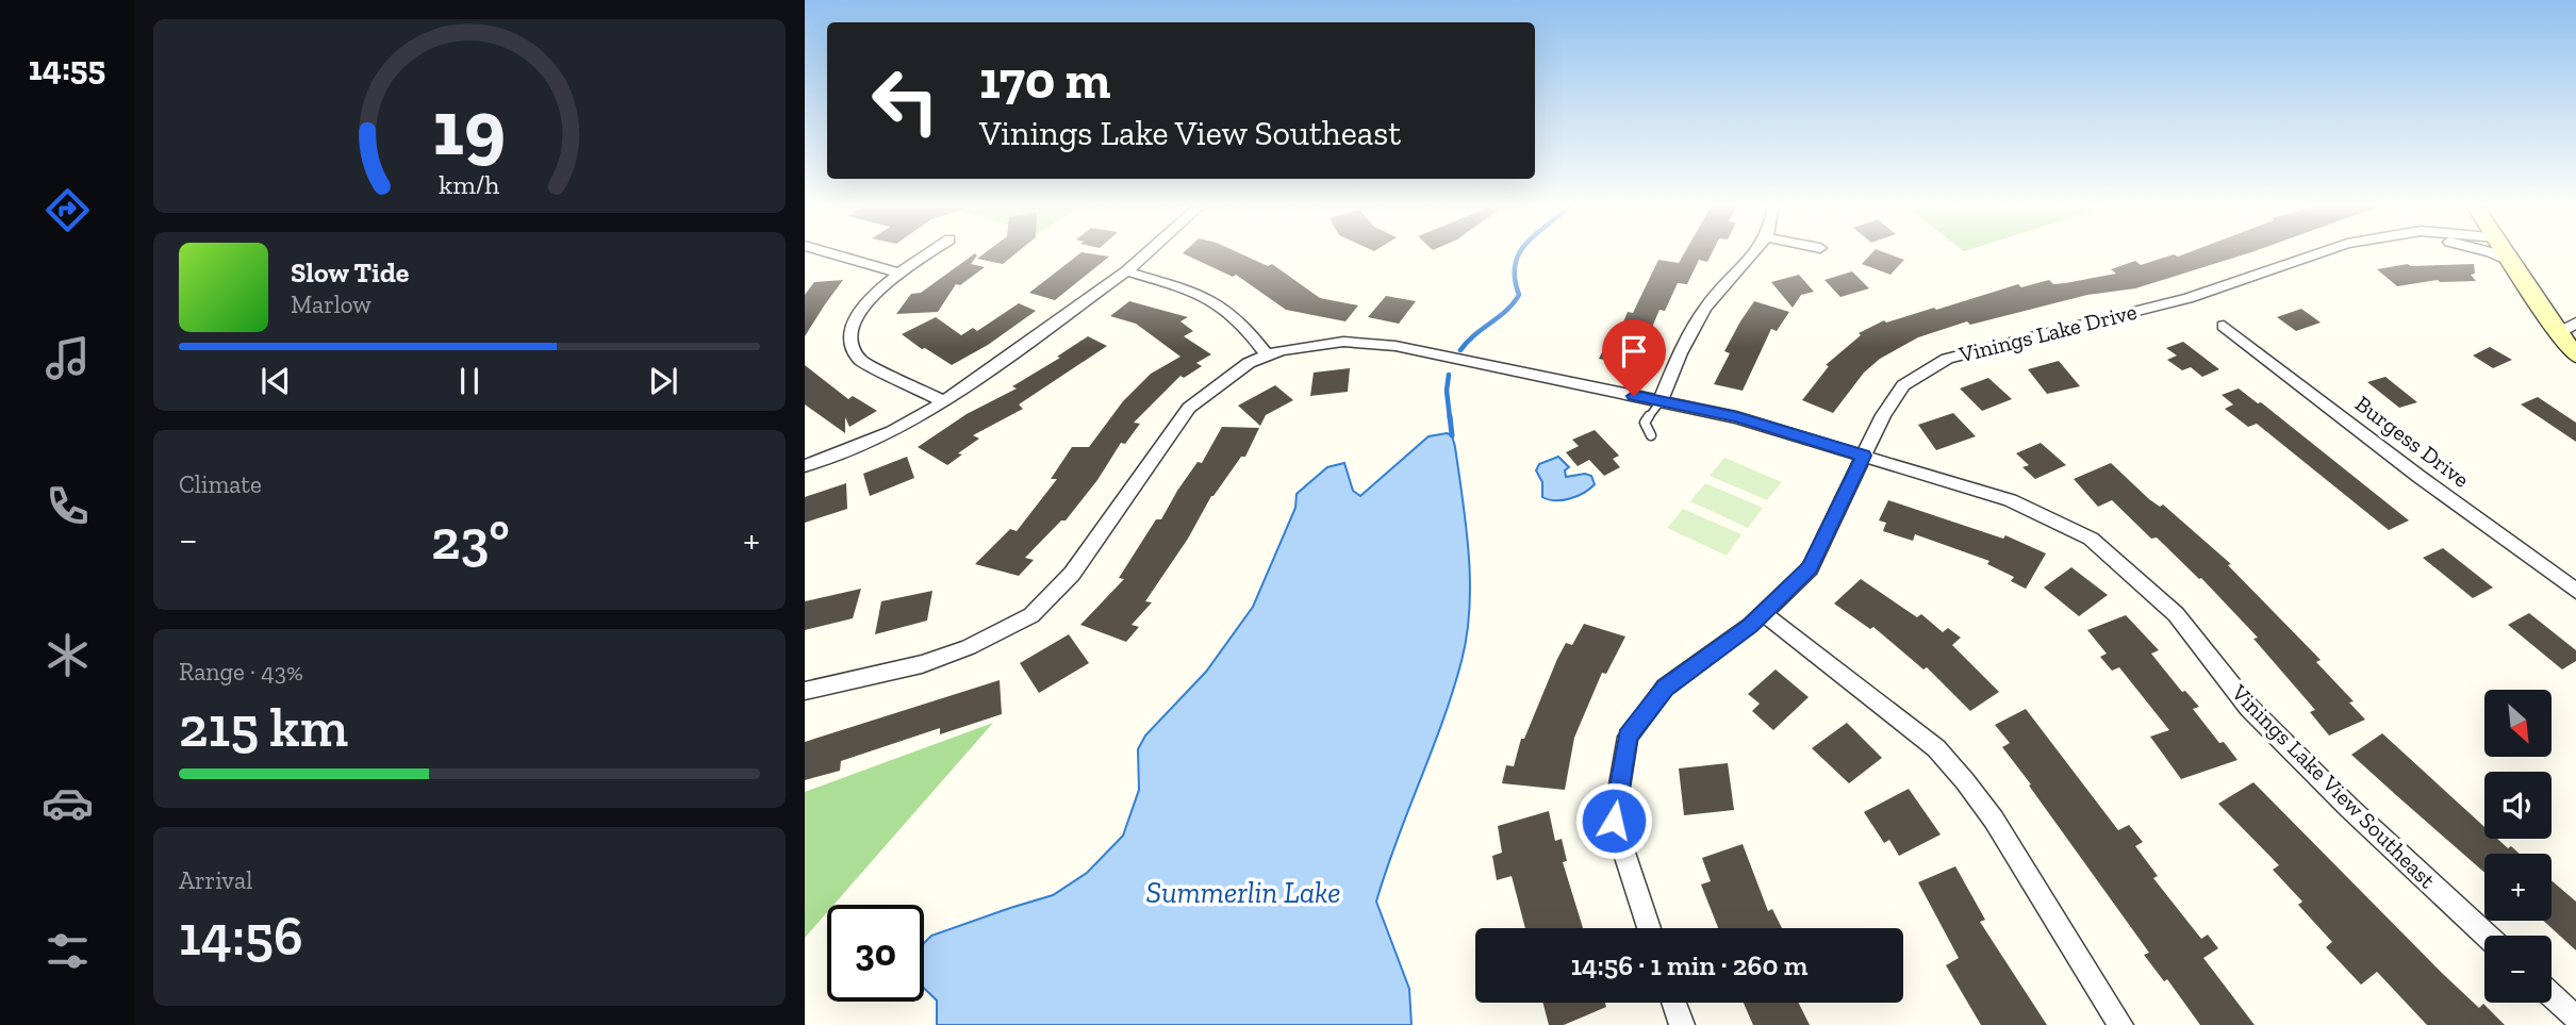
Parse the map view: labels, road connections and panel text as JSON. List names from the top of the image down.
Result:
{
  "streets": {
    "street": ["Vinings Lake Drive", "Burgess Drive", "Vinings Lake View Southeast"]
  },
  "crossings": [
    ["Vinings Lake Drive", "Vinings Lake View Southeast"]
  ],
  "water": ["Summerlin Lake"],
  "north": "bottom right",
  "page": {
    "tabs": "14:55",
    "turn": ["170 m", "Vinings Lake View Southeast"],
    "song": ["Slow Tide", "Marlow"],
    "tile": [
      "Climate",
      ["Range · 43%", "215 km"],
      ["Arrival", "14:56"]
    ],
    "heat": ["−", "23°", "+"],
    "map_buttons": ["+", "−"],
    "limit": "30",
    "trip": "14:56 · 1 min · 260 m",
    "gauge": ["19", "km/h"]
  }
}
